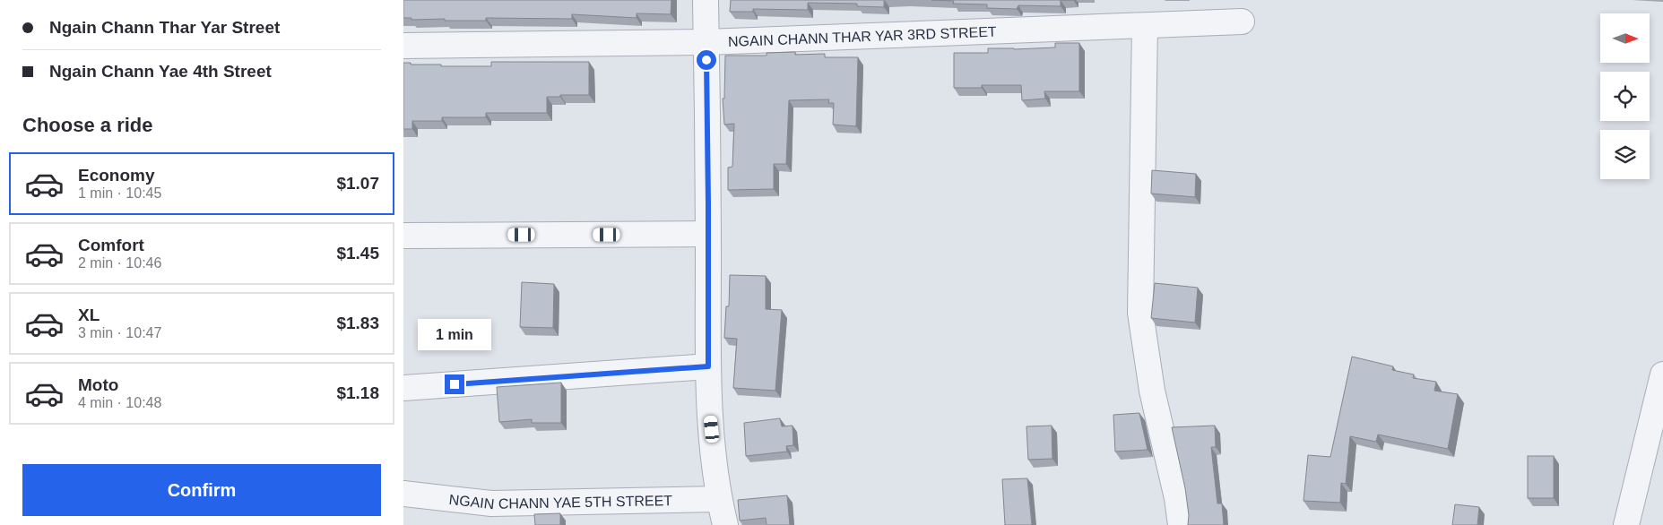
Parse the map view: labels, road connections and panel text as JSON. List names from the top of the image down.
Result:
{
  "streets": {
    "street": ["NGAIN CHANN THAR YAR 3RD STREET", "NGAIN CHANN YAE 5TH STREET"]
  },
  "north": "right",
  "page": {
    "banner": ["Ngain Chann Thar Yar Street", "Ngain Chann Yae 4th Street"],
    "heading": "Choose a ride",
    "list": [
      {
        "name": "Economy",
        "note": "1 min · 10:45",
        "value": "$1.07"
      },
      {
        "name": "Comfort",
        "note": "2 min · 10:46",
        "value": "$1.45"
      },
      {
        "name": "XL",
        "note": "3 min · 10:47",
        "value": "$1.83"
      },
      {
        "name": "Moto",
        "note": "4 min · 10:48",
        "value": "$1.18"
      }
    ],
    "bubble": "1 min",
    "buttons": "Confirm"
  }
}
